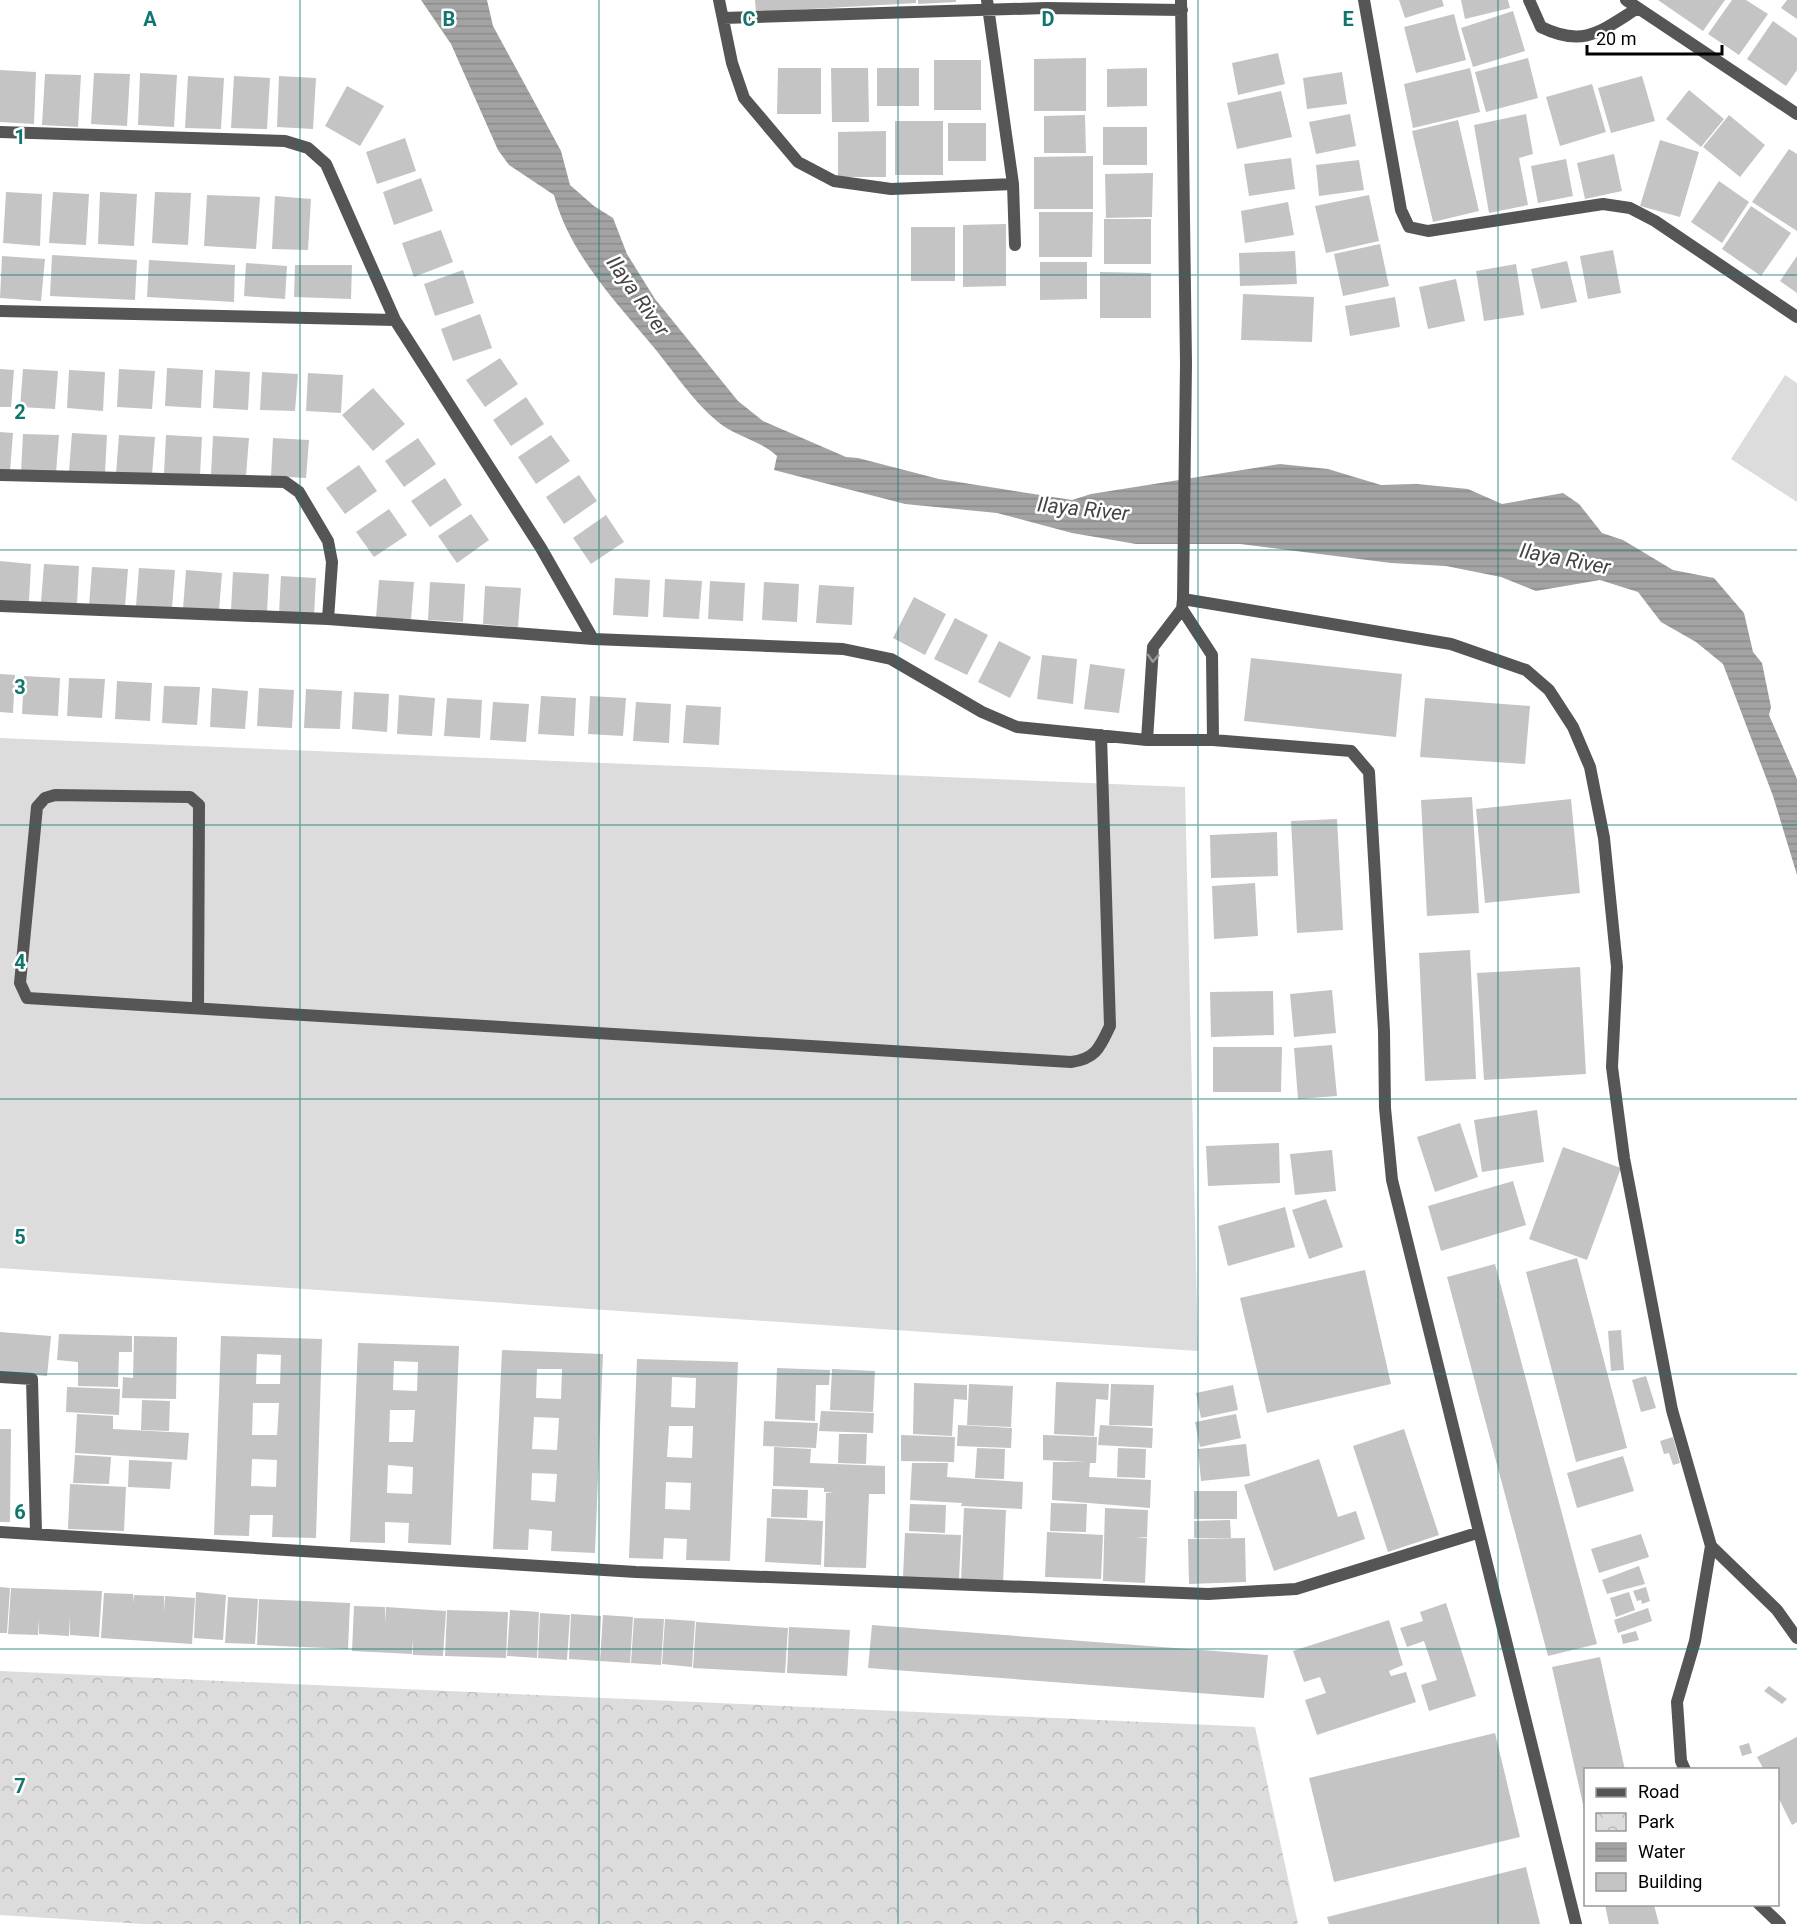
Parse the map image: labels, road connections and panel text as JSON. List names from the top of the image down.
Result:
{
  "water": ["Ilaya River"],
  "legend": [
    "Road",
    "Park",
    "Water",
    "Building"
  ],
  "scale_bar": "20 m",
  "grid": {
    "columns": [
      "A",
      "B",
      "C",
      "D",
      "E"
    ],
    "rows": [
      "1",
      "2",
      "3",
      "4",
      "5",
      "6",
      "7"
    ]
  }
}
